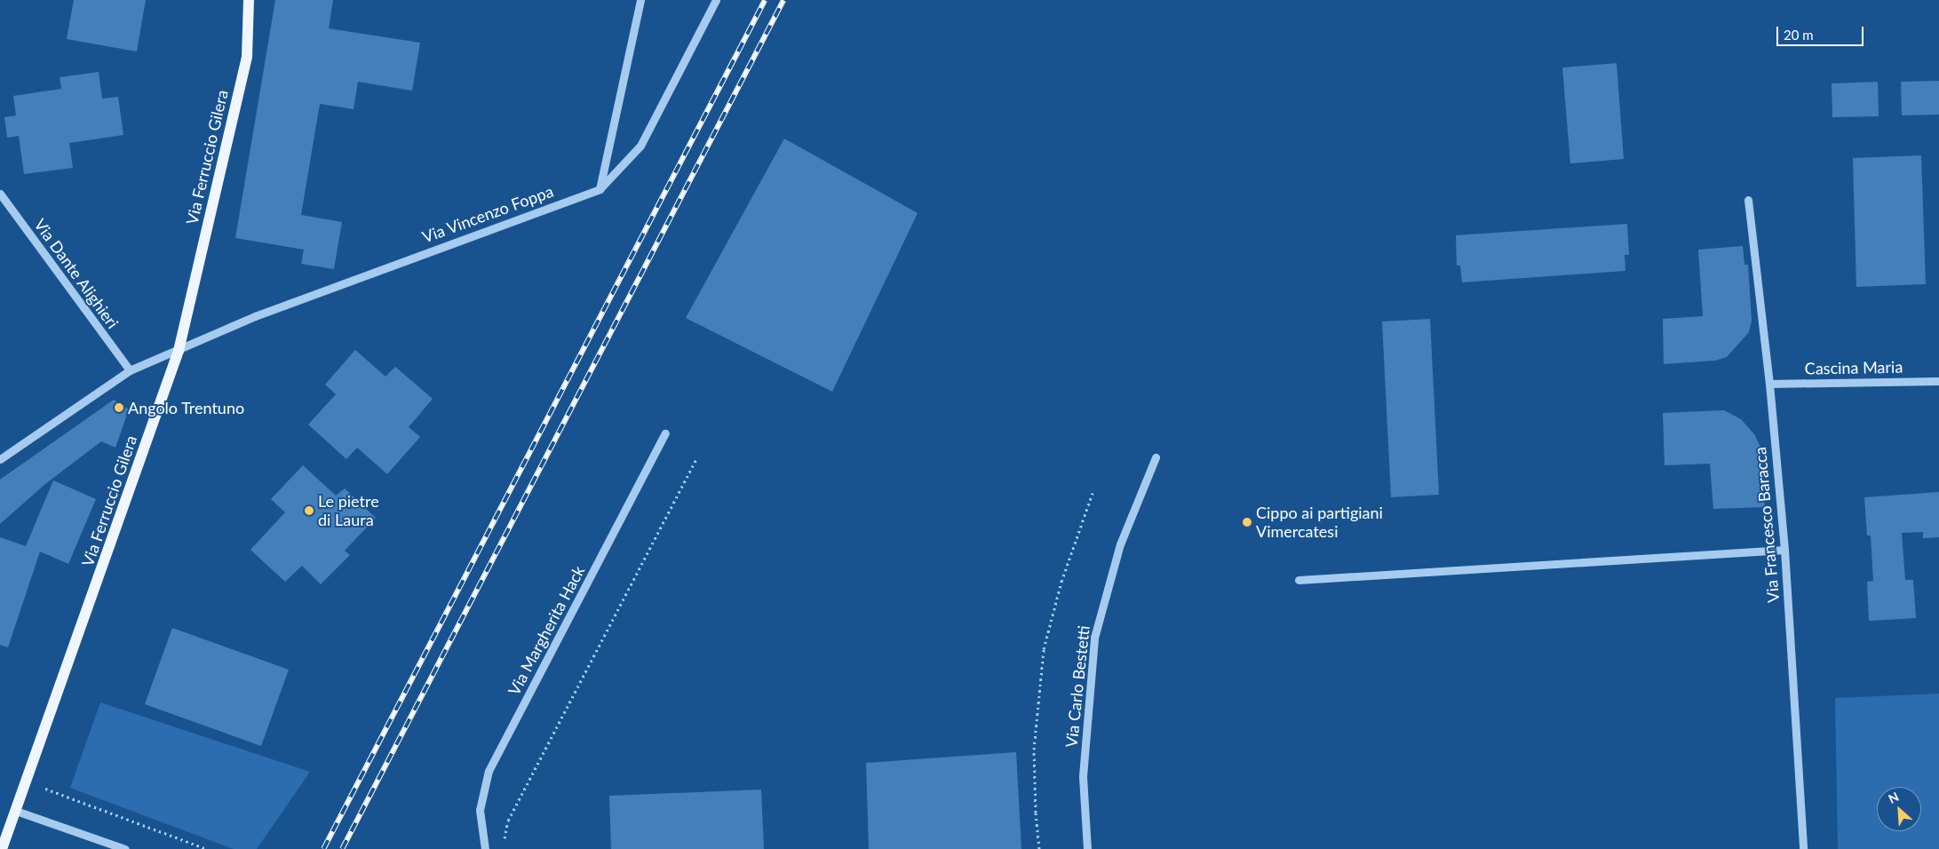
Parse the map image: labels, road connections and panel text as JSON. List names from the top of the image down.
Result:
{
  "streets": {
    "main road": ["Via Ferruccio Gilera"],
    "street": [
      "Via Vincenzo Foppa",
      "Via Dante Alighieri",
      "Cascina Maria",
      "Via Francesco Baracca",
      "Via Margherita Hack",
      "Via Carlo Bestetti"
    ]
  },
  "crossings": [
    ["Via Ferruccio Gilera", "Via Vincenzo Foppa"],
    ["Via Vincenzo Foppa", "Via Dante Alighieri"],
    ["Cascina Maria", "Via Francesco Baracca"]
  ],
  "places": ["Angolo Trentuno", "Le pietre di Laura", "Cippo ai partigiani Vimercatesi"],
  "scale_bar": "20 m",
  "north": "top left"
}
